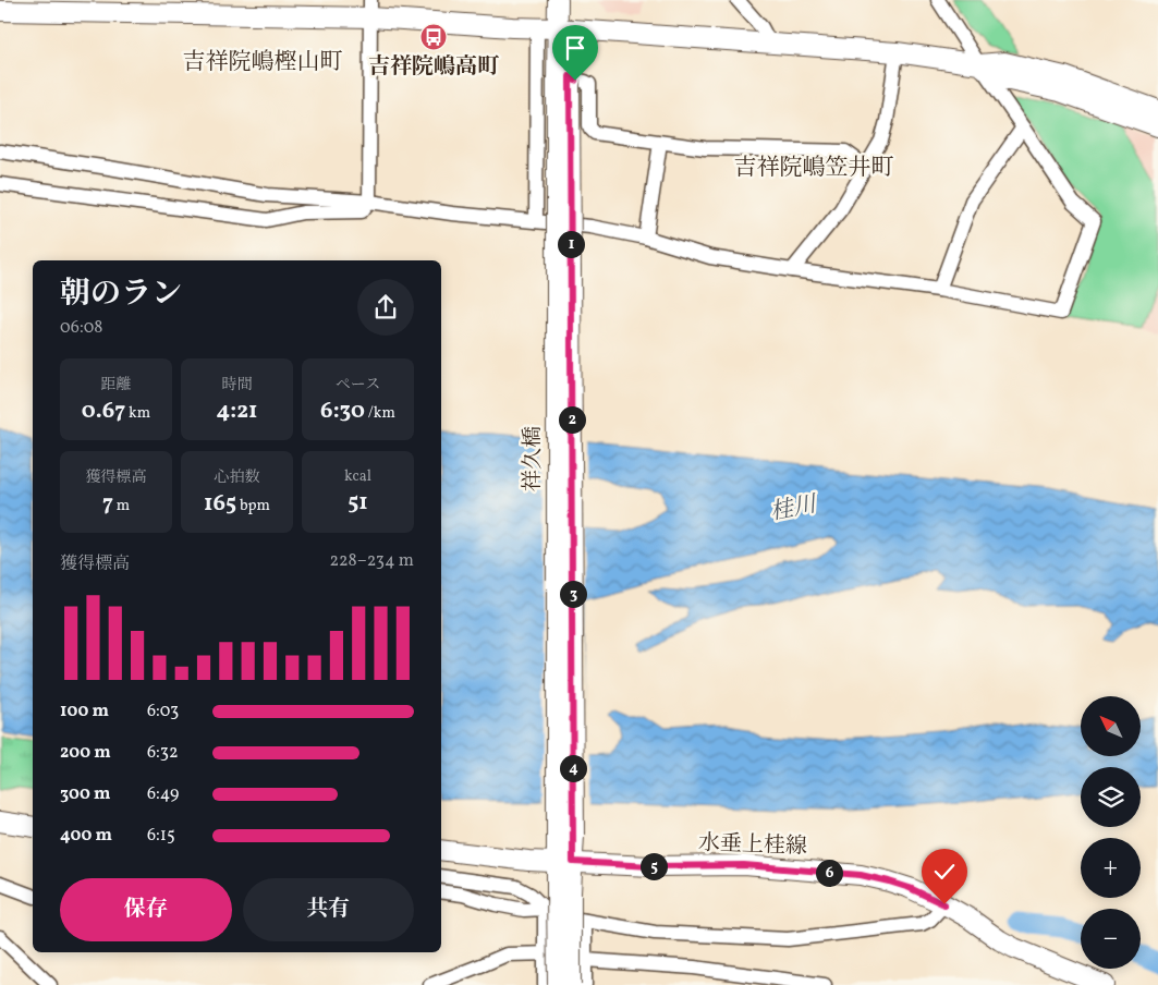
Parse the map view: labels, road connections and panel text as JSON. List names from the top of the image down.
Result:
{
  "streets": {
    "street": ["祥久橋", "水垂上桂線"]
  },
  "crossings": [
    ["祥久橋", "水垂上桂線"]
  ],
  "districts": ["吉祥院嶋樫山町", "吉祥院嶋笠井町"],
  "water": ["桂川"],
  "places": {
    "bus stop": ["吉祥院嶋高町"]
  },
  "north": "top left",
  "page": {
    "pins": [
      "1",
      "2",
      "3",
      "4",
      "5",
      "6"
    ],
    "heading": ["朝のラン", "06:08"],
    "stats": [
      ["距離", "0.67 km"],
      ["時間", "4:21"],
      ["ペース", "6:30 /km"],
      ["獲得標高", "7 m"],
      ["心拍数", "165 bpm"],
      ["kcal", "51"]
    ],
    "chart": ["獲得標高", "228–234 m"],
    "list": [
      {
        "name": "100 m",
        "note": "6:03"
      },
      {
        "name": "200 m",
        "note": "6:32"
      },
      {
        "name": "300 m",
        "note": "6:49"
      },
      {
        "name": "400 m",
        "note": "6:15"
      }
    ],
    "map_buttons": ["+", "−"],
    "buttons": ["保存", "共有"]
  }
}
